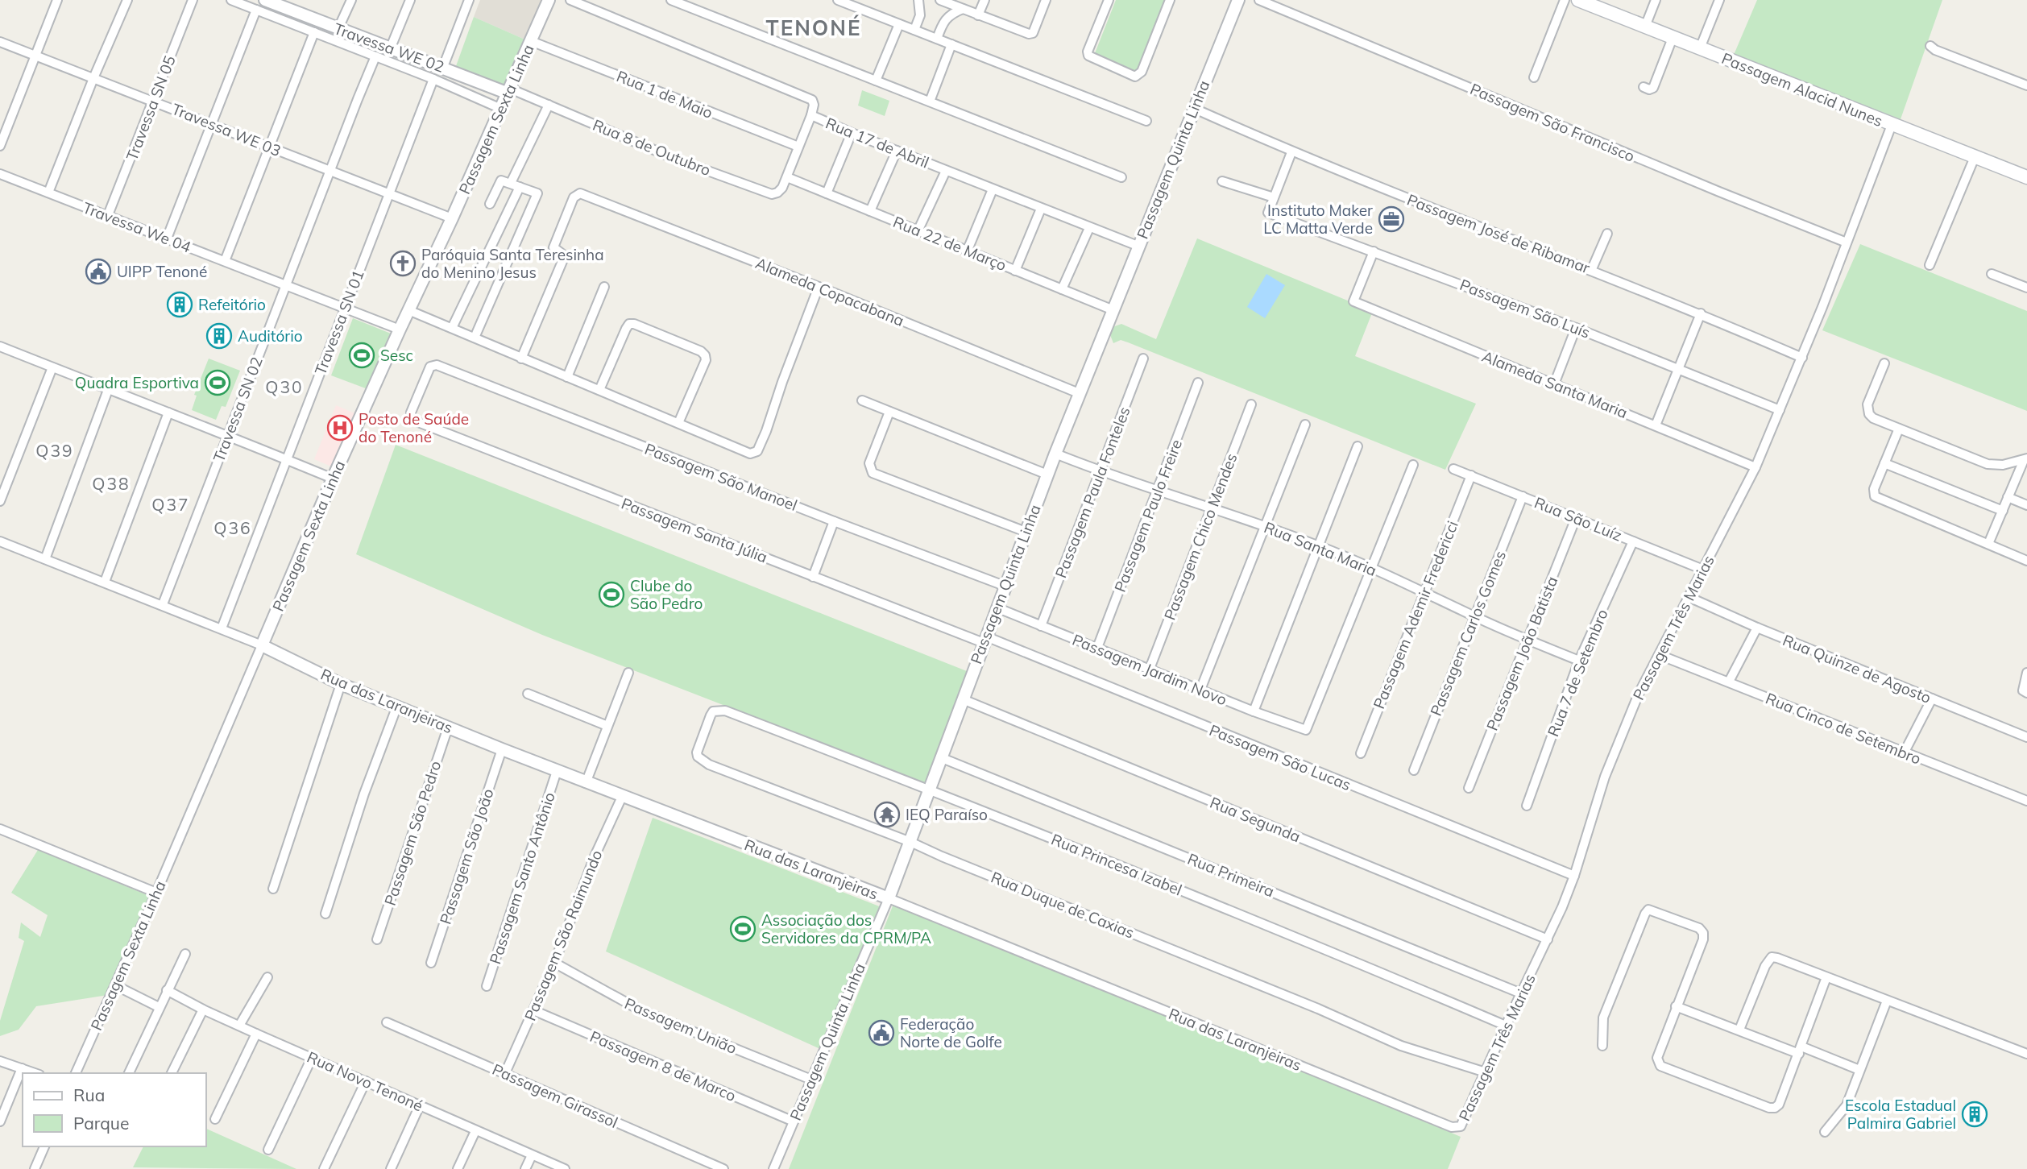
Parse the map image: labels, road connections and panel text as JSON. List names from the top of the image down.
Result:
{
  "streets": {
    "main road": ["Passagem Alacid Nunes"],
    "street": [
      "Travessa WE 02",
      "Rua 1 de Maio",
      "Travessa SN 05",
      "Passagem Sexta Linha",
      "Passagem São Francisco",
      "Travessa WE 03",
      "Rua 17 de Abril",
      "Rua 8 de Outubro",
      "Passagem Quinta Linha",
      "Travessa We 04",
      "Passagem José de Ribamar",
      "Rua 22 de Março",
      "Alameda Copacabana",
      "Passagem São Luís",
      "Travessa SN 01",
      "Alameda Santa Maria",
      "Travessa SN 02",
      "Passagem São Manoel",
      "Passagem Paula Fonteles",
      "Passagem Paulo Freire",
      "Rua São Luíz",
      "Passagem Santa Júlia",
      "Passagem Chico Mendes",
      "Rua Santa Maria",
      "Passagem Ademir Fredericci",
      "Passagem Três Marias",
      "Passagem Carlos Gomes",
      "Passagem João Batista",
      "Rua Quinze de Agosto",
      "Passagem Jardim Novo",
      "Rua 7 de Setembro",
      "Rua das Laranjeiras",
      "Rua Cinco de Setembro",
      "Passagem São Lucas",
      "Rua Segunda",
      "Passagem São Pedro",
      "Passagem São João",
      "Rua Princesa Izabel",
      "Rua Primeira",
      "Passagem Santo Antônio",
      "Rua Duque de Caxias",
      "Passagem São Raimundo",
      "Passagem União",
      "Passagem 8 de Marco",
      "Rua Novo Tenoné",
      "Passagem Girassol"
    ]
  },
  "crossings": [
    ["Travessa WE 02", "Passagem Sexta Linha"],
    ["Travessa WE 02", "Rua 8 de Outubro"],
    ["Travessa WE 02", "Travessa SN 01"],
    ["Travessa WE 02", "Travessa SN 02"],
    ["Passagem Alacid Nunes", "Passagem Três Marias"],
    ["Rua 1 de Maio", "Passagem Sexta Linha"],
    ["Travessa SN 05", "Travessa WE 03"],
    ["Travessa SN 05", "Travessa We 04"],
    ["Passagem Sexta Linha", "Travessa WE 03"],
    ["Passagem Sexta Linha", "Rua 8 de Outubro"],
    ["Passagem Sexta Linha", "Travessa We 04"],
    ["Passagem Sexta Linha", "Rua das Laranjeiras"],
    ["Passagem São Francisco", "Passagem Três Marias"],
    ["Travessa WE 03", "Travessa SN 01"],
    ["Travessa WE 03", "Travessa SN 02"],
    ["Rua 17 de Abril", "Passagem Quinta Linha"],
    ["Rua 8 de Outubro", "Rua 22 de Março"],
    ["Passagem Quinta Linha", "Passagem José de Ribamar"],
    ["Passagem Quinta Linha", "Rua 22 de Março"],
    ["Passagem Quinta Linha", "Alameda Copacabana"],
    ["Passagem Quinta Linha", "Passagem São Manoel"],
    ["Passagem Quinta Linha", "Passagem Santa Júlia"],
    ["Passagem Quinta Linha", "Rua Santa Maria"],
    ["Passagem Quinta Linha", "Passagem Jardim Novo"],
    ["Passagem Quinta Linha", "Rua das Laranjeiras"],
    ["Passagem Quinta Linha", "Passagem São Lucas"],
    ["Passagem Quinta Linha", "Rua Segunda"],
    ["Passagem Quinta Linha", "Rua Princesa Izabel"],
    ["Passagem Quinta Linha", "Rua Primeira"],
    ["Passagem Quinta Linha", "Rua Duque de Caxias"],
    ["Passagem Quinta Linha", "Passagem União"],
    ["Passagem Quinta Linha", "Passagem 8 de Marco"],
    ["Travessa We 04", "Travessa SN 01"],
    ["Travessa We 04", "Travessa SN 02"],
    ["Passagem José de Ribamar", "Passagem Três Marias"],
    ["Passagem São Luís", "Alameda Santa Maria"],
    ["Passagem São Luís", "Passagem Três Marias"],
    ["Alameda Santa Maria", "Passagem Três Marias"],
    ["Passagem São Manoel", "Passagem Santa Júlia"],
    ["Passagem Paula Fonteles", "Rua Santa Maria"],
    ["Passagem Paula Fonteles", "Passagem Jardim Novo"],
    ["Passagem Paulo Freire", "Rua Santa Maria"],
    ["Passagem Paulo Freire", "Passagem Jardim Novo"],
    ["Rua São Luíz", "Passagem Ademir Fredericci"],
    ["Rua São Luíz", "Passagem Três Marias"],
    ["Rua São Luíz", "Passagem Carlos Gomes"],
    ["Rua São Luíz", "Passagem João Batista"],
    ["Rua São Luíz", "Rua 7 de Setembro"],
    ["Passagem Santa Júlia", "Passagem São Lucas"],
    ["Passagem Chico Mendes", "Rua Santa Maria"],
    ["Passagem Chico Mendes", "Passagem Jardim Novo"],
    ["Rua Santa Maria", "Passagem Ademir Fredericci"],
    ["Rua Santa Maria", "Passagem Carlos Gomes"],
    ["Rua Santa Maria", "Passagem João Batista"],
    ["Rua Santa Maria", "Passagem Jardim Novo"],
    ["Rua Santa Maria", "Rua 7 de Setembro"],
    ["Passagem Três Marias", "Rua Quinze de Agosto"],
    ["Passagem Três Marias", "Rua das Laranjeiras"],
    ["Passagem Três Marias", "Rua Cinco de Setembro"],
    ["Passagem Três Marias", "Passagem São Lucas"],
    ["Passagem Três Marias", "Rua Segunda"],
    ["Passagem Três Marias", "Rua Princesa Izabel"],
    ["Passagem Três Marias", "Rua Primeira"],
    ["Passagem Três Marias", "Rua Duque de Caxias"],
    ["Rua das Laranjeiras", "Passagem São Pedro"],
    ["Rua das Laranjeiras", "Passagem São João"],
    ["Rua das Laranjeiras", "Passagem Santo Antônio"],
    ["Rua das Laranjeiras", "Passagem São Raimundo"],
    ["Rua Princesa Izabel", "Rua Duque de Caxias"],
    ["Passagem São Raimundo", "Passagem União"],
    ["Passagem São Raimundo", "Passagem 8 de Marco"],
    ["Passagem São Raimundo", "Passagem Girassol"]
  ],
  "districts": [
    "TENONÉ",
    "Q30",
    "Q39",
    "Q38",
    "Q37",
    "Q36"
  ],
  "places": {
    "office": ["Instituto Maker LC Matta Verde"],
    "church": ["Paróquia Santa Teresinha do Menino Jesus"],
    "public building": ["UIPP Tenoné", "Federação Norte de Golfe"],
    "building": ["Refeitório", "Auditório", "Escola Estadual Palmira Gabriel"],
    "sports": [
      "Sesc",
      "Quadra Esportiva",
      "Clube do São Pedro",
      "Associação dos Servidores da CPRM/PA"
    ],
    "hospital": ["Posto de Saúde do Tenoné"],
    "temple": ["IEQ Paraíso"]
  },
  "legend": ["Rua", "Parque"]
}
